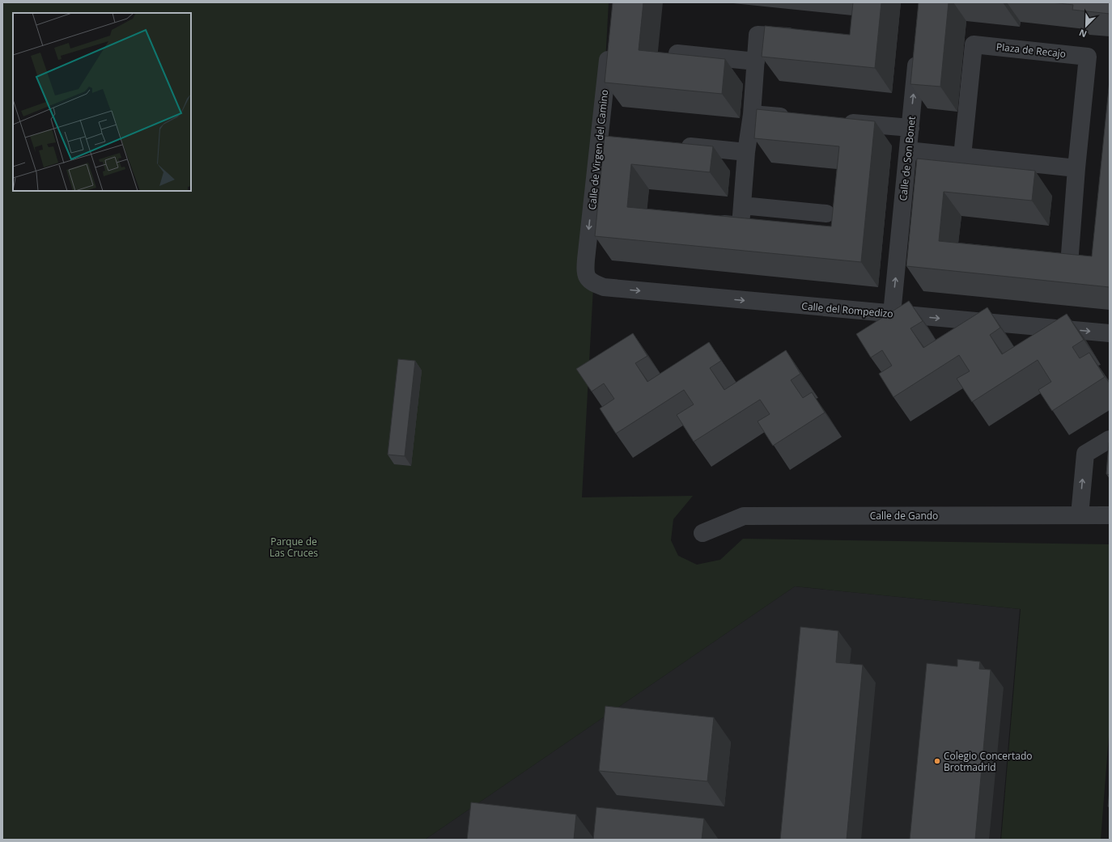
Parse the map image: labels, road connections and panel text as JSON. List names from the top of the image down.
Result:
{
  "streets": {
    "street": [
      "Plaza de Recajo",
      "Calle de Virgen del Camino",
      "Calle de Son Bonet",
      "Calle del Rompedizo",
      "Calle de Gando"
    ]
  },
  "crossings": [
    ["Calle de Virgen del Camino", "Calle del Rompedizo"],
    ["Calle de Son Bonet", "Calle del Rompedizo"]
  ],
  "one_way": ["Calle de Son Bonet"],
  "parks": ["Parque de Las Cruces"],
  "places": ["Colegio Concertado Brotmadrid"],
  "north": "bottom left"
}
